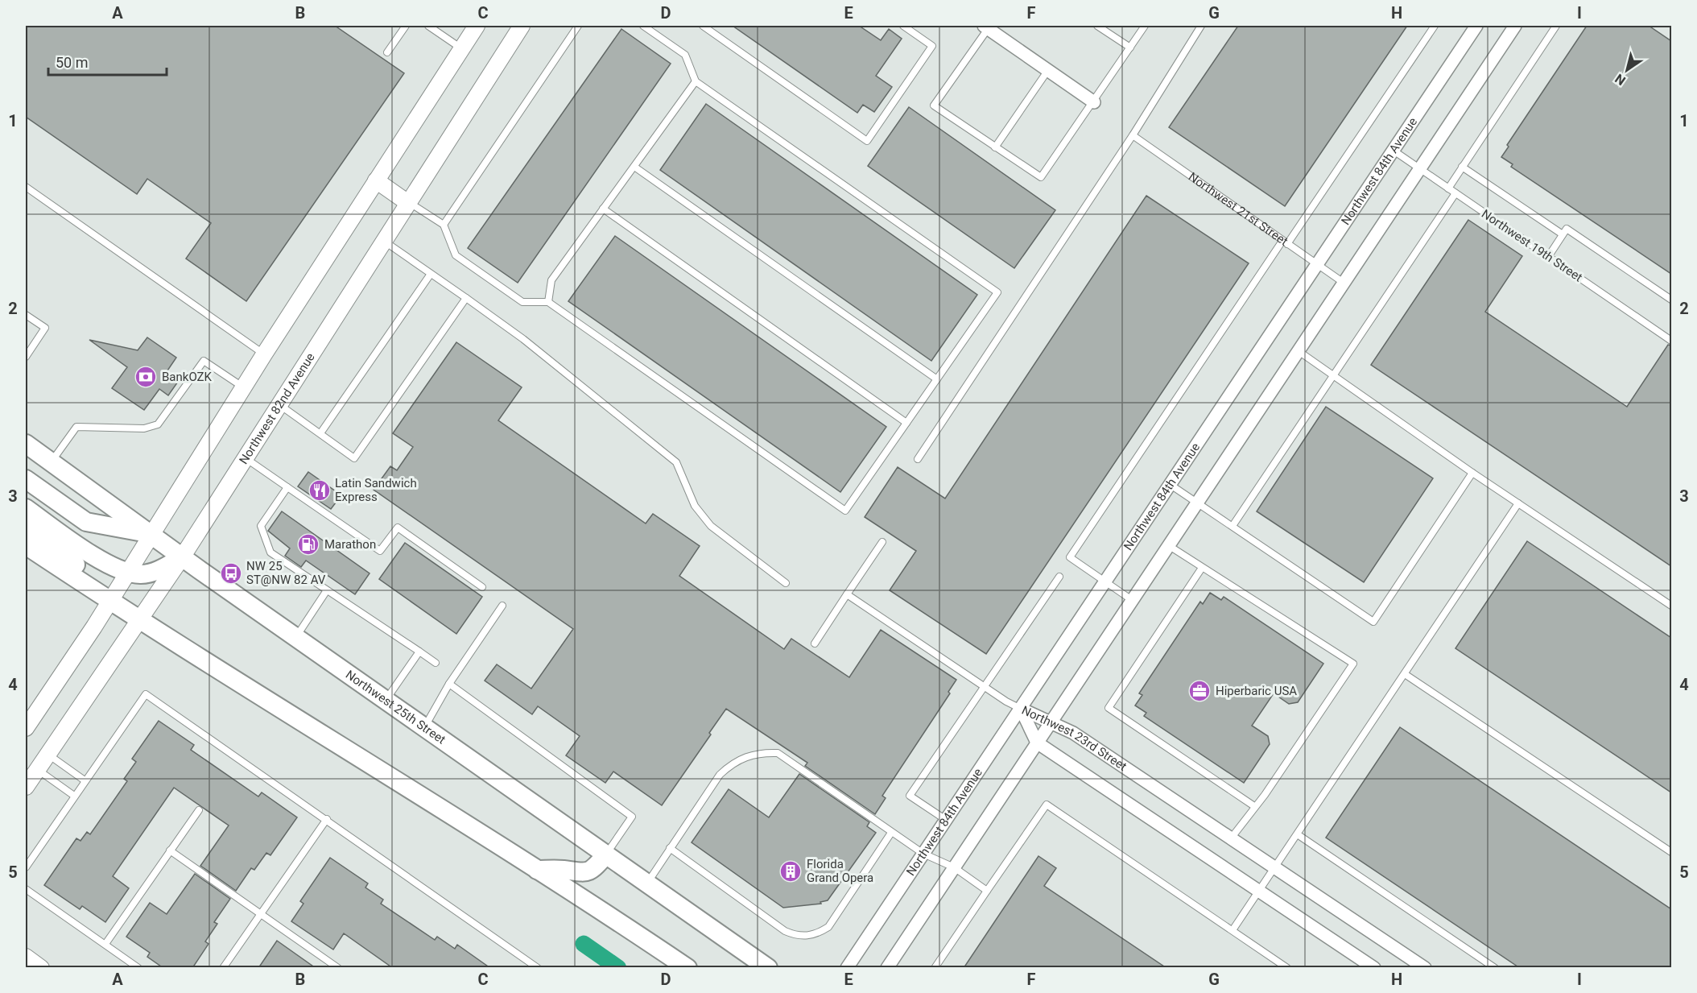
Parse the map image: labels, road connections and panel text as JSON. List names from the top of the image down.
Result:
{
  "streets": {
    "main road": ["Northwest 25th Street"],
    "street": ["Northwest 84th Avenue", "Northwest 82nd Avenue", "Northwest 23rd Street"],
    "lane": ["Northwest 21st Street", "Northwest 19th Street"]
  },
  "crossings": [
    ["Northwest 84th Avenue", "Northwest 21st Street"],
    ["Northwest 84th Avenue", "Northwest 19th Street"],
    ["Northwest 84th Avenue", "Northwest 23rd Street"],
    ["Northwest 82nd Avenue", "Northwest 25th Street"]
  ],
  "places": {
    "bank": ["BankOZK"],
    "restaurant": ["Latin Sandwich Express"],
    "fuel station": ["Marathon"],
    "bus stop": ["NW 25 ST@NW 82 AV"],
    "office": ["Hiperbaric USA"],
    "building": ["Florida Grand Opera"]
  },
  "scale_bar": "50 m",
  "north": "bottom left",
  "grid": {
    "columns": [
      "A",
      "B",
      "C",
      "D",
      "E",
      "F",
      "G",
      "H",
      "I"
    ],
    "rows": [
      "1",
      "2",
      "3",
      "4",
      "5"
    ]
  }
}
